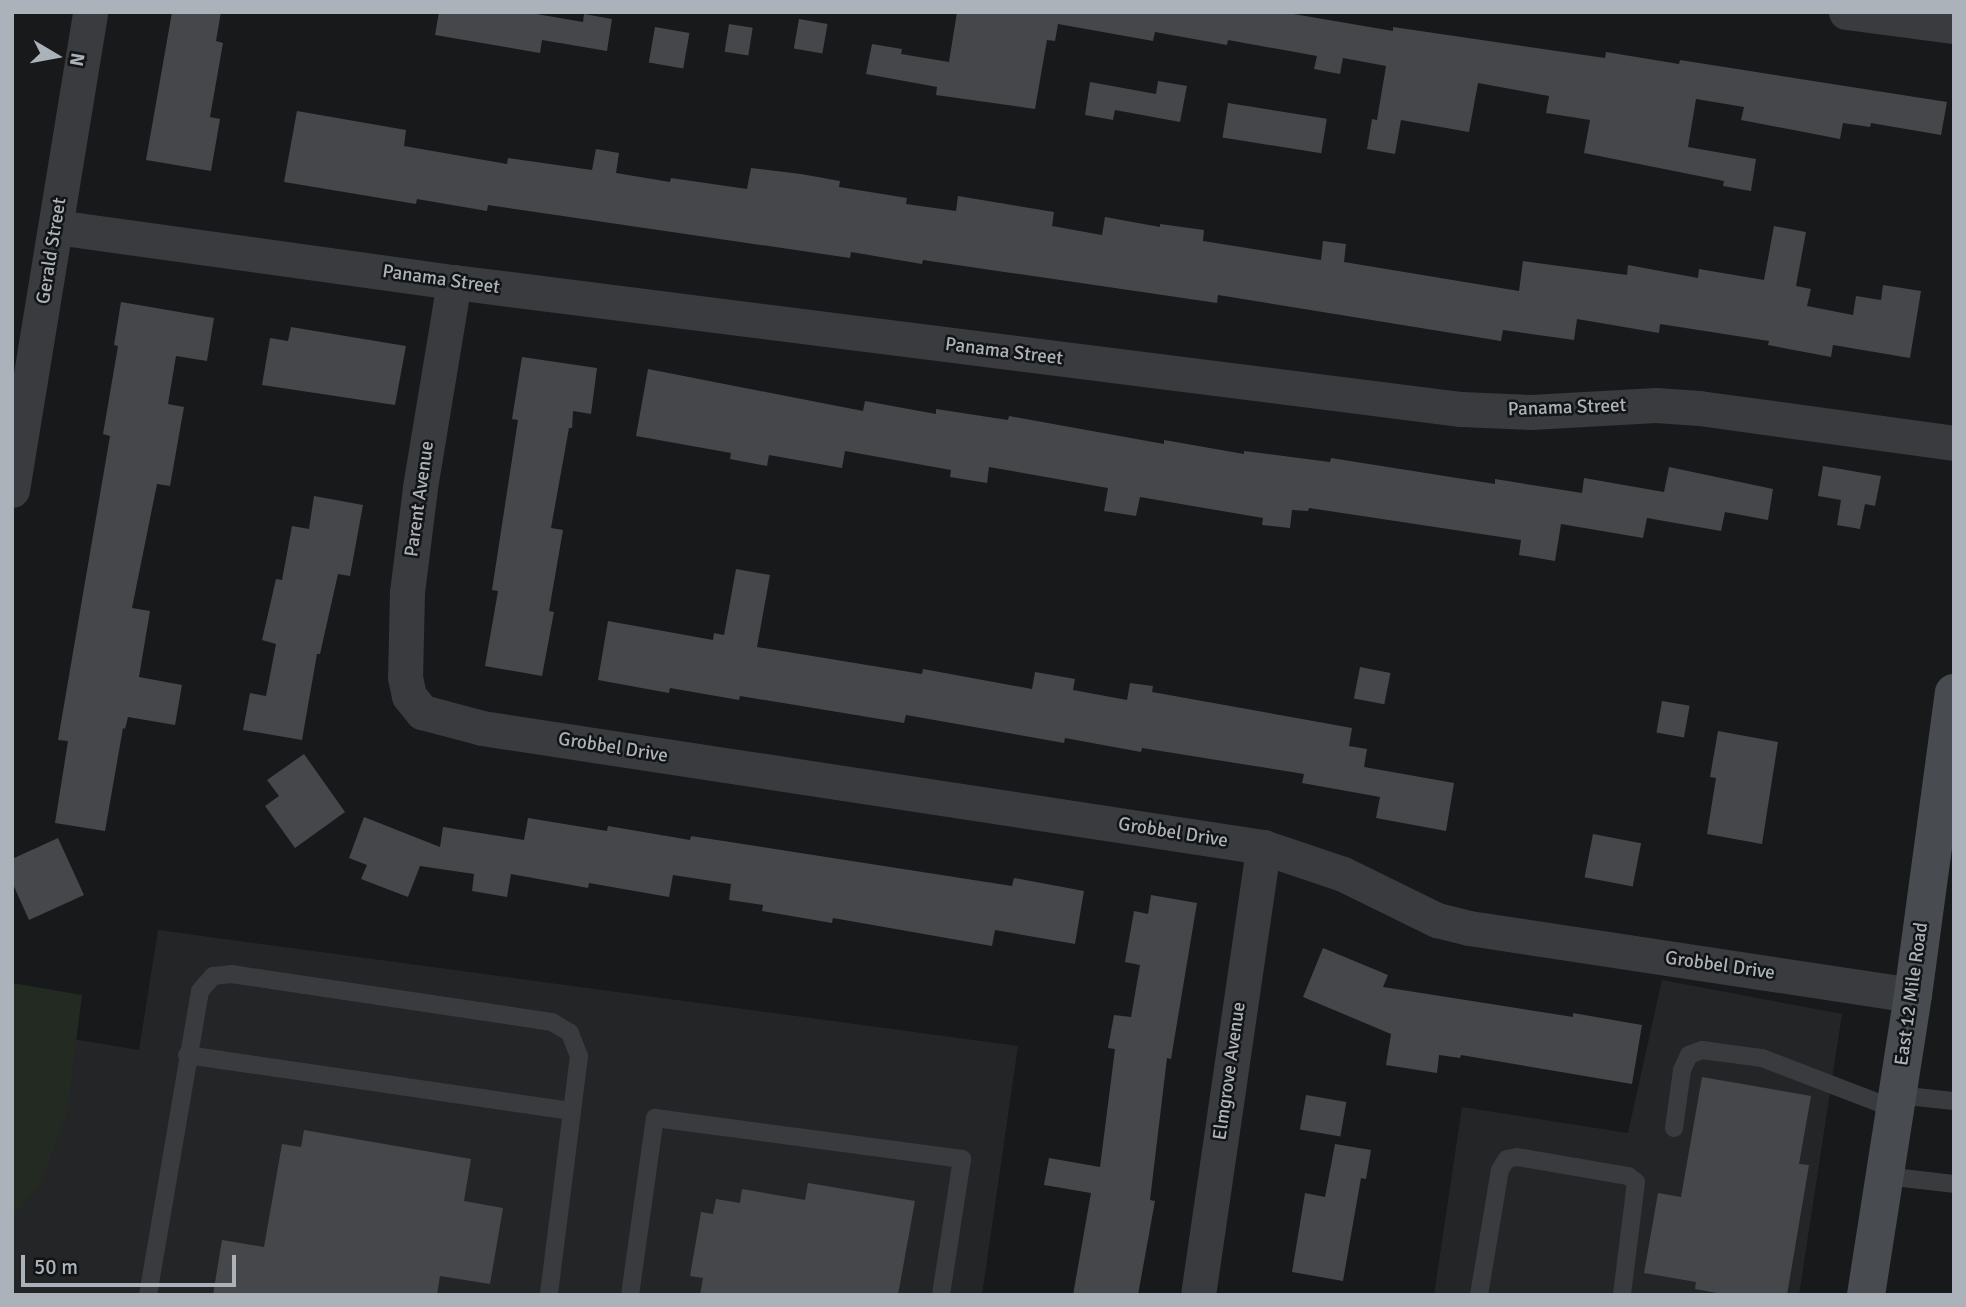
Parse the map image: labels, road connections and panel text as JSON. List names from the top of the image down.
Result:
{
  "streets": {
    "main road": ["East 12 Mile Road"],
    "street": [
      "Gerald Street",
      "Panama Street",
      "Parent Avenue",
      "Grobbel Drive",
      "Elmgrove Avenue"
    ]
  },
  "crossings": [
    ["Gerald Street", "Panama Street"],
    ["Panama Street", "Parent Avenue"],
    ["Parent Avenue", "Grobbel Drive"],
    ["Grobbel Drive", "East 12 Mile Road"],
    ["Grobbel Drive", "Elmgrove Avenue"]
  ],
  "scale_bar": "50 m",
  "north": "right"
}
